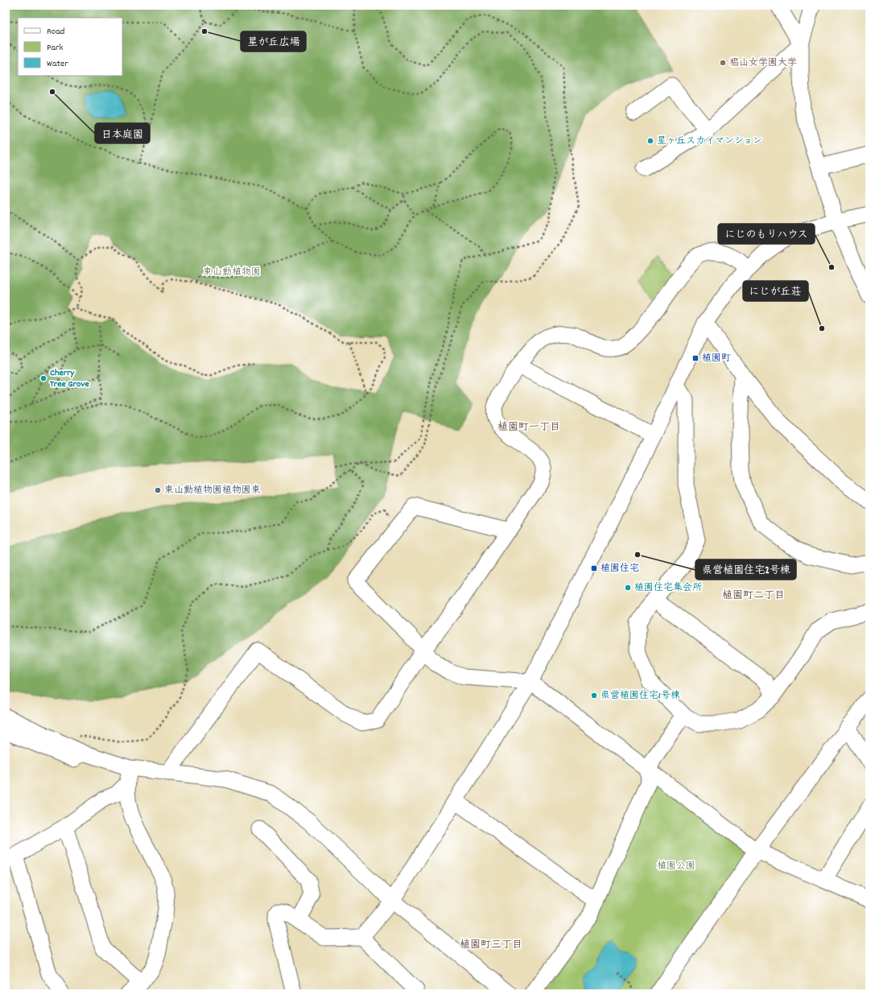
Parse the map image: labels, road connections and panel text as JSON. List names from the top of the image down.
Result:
{
  "districts": ["植園町一丁目", "植園町二丁目", "植園町三丁目"],
  "parks": ["東山動植物園", "植園公園"],
  "places": {
    "other": [
      "星が丘広場",
      "椙山女学園大学",
      "日本庭園",
      "星ヶ丘スカイマンション",
      "にじのもりハウス",
      "にじが丘荘",
      "Cherry Tree Grove",
      "東山動植物園植物園東",
      "県営植園住宅2号棟",
      "植園住宅集会所",
      "県営植園住宅1号棟"
    ],
    "transit": ["植園町", "植園住宅"]
  },
  "legend": ["Road", "Park", "Water"]
}
